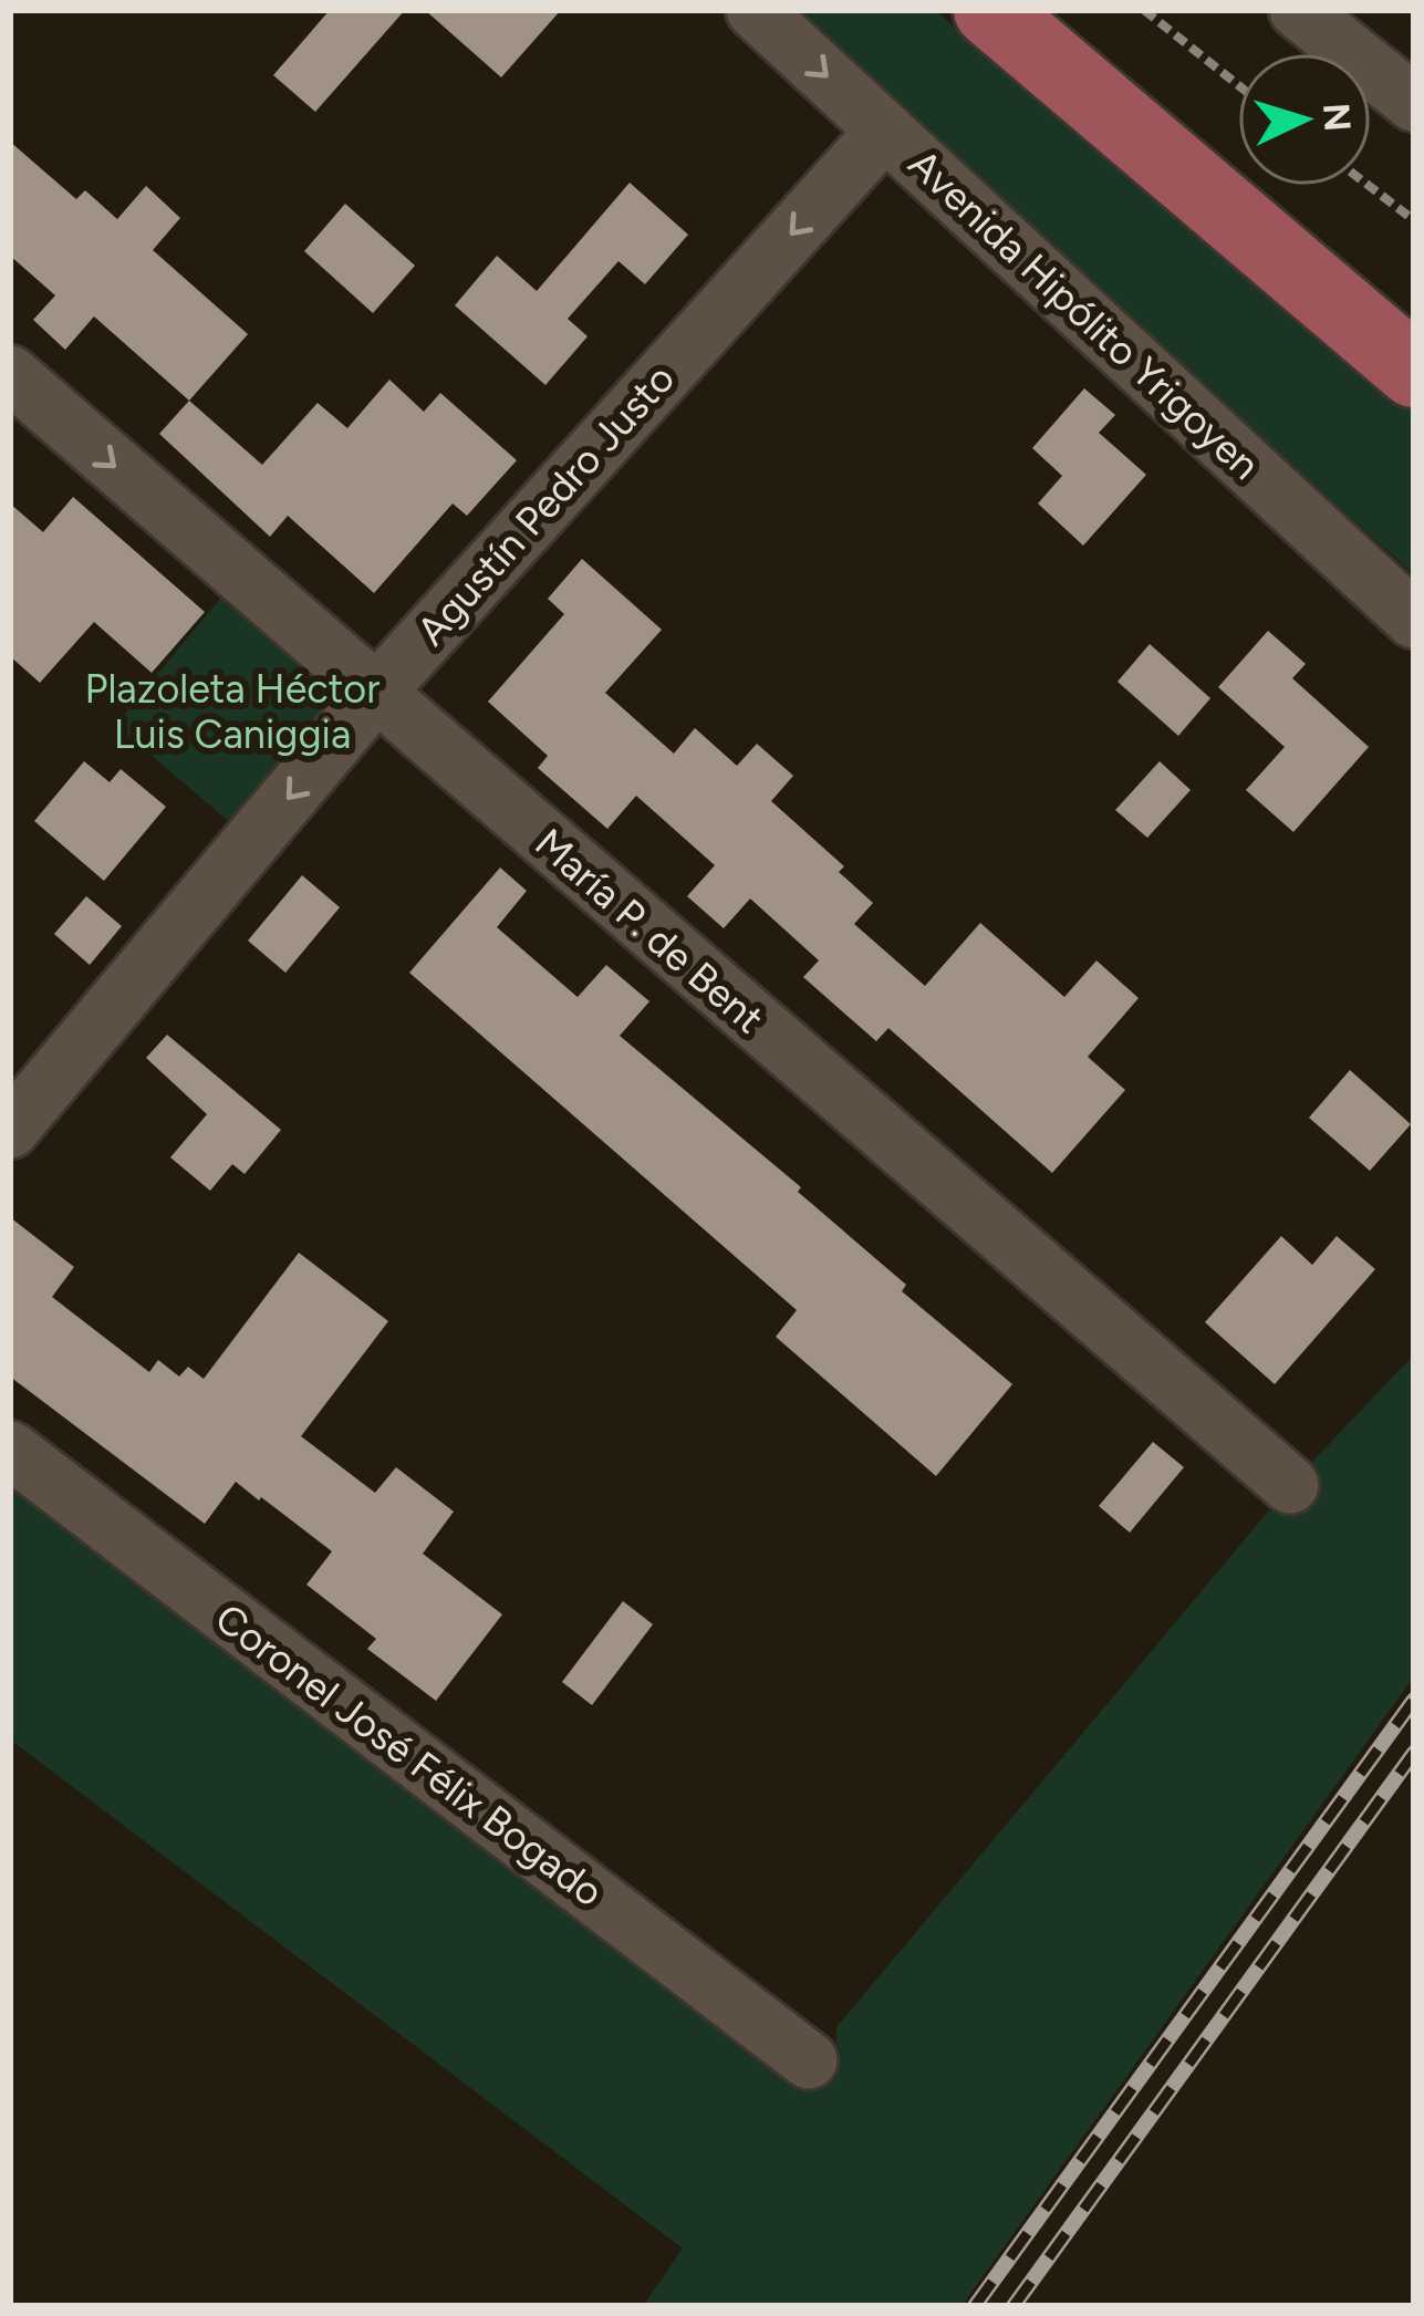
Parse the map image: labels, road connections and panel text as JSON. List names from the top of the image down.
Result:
{
  "streets": {
    "street": [
      "Avenida Hipólito Yrigoyen",
      "Agustín Pedro Justo",
      "María P. de Bent",
      "Coronel José Félix Bogado"
    ]
  },
  "crossings": [
    ["Avenida Hipólito Yrigoyen", "Agustín Pedro Justo"],
    ["Agustín Pedro Justo", "María P. de Bent"]
  ],
  "one_way": ["Agustín Pedro Justo"],
  "parks": ["Plazoleta Héctor Luis Caniggia"],
  "north": "right"
}
